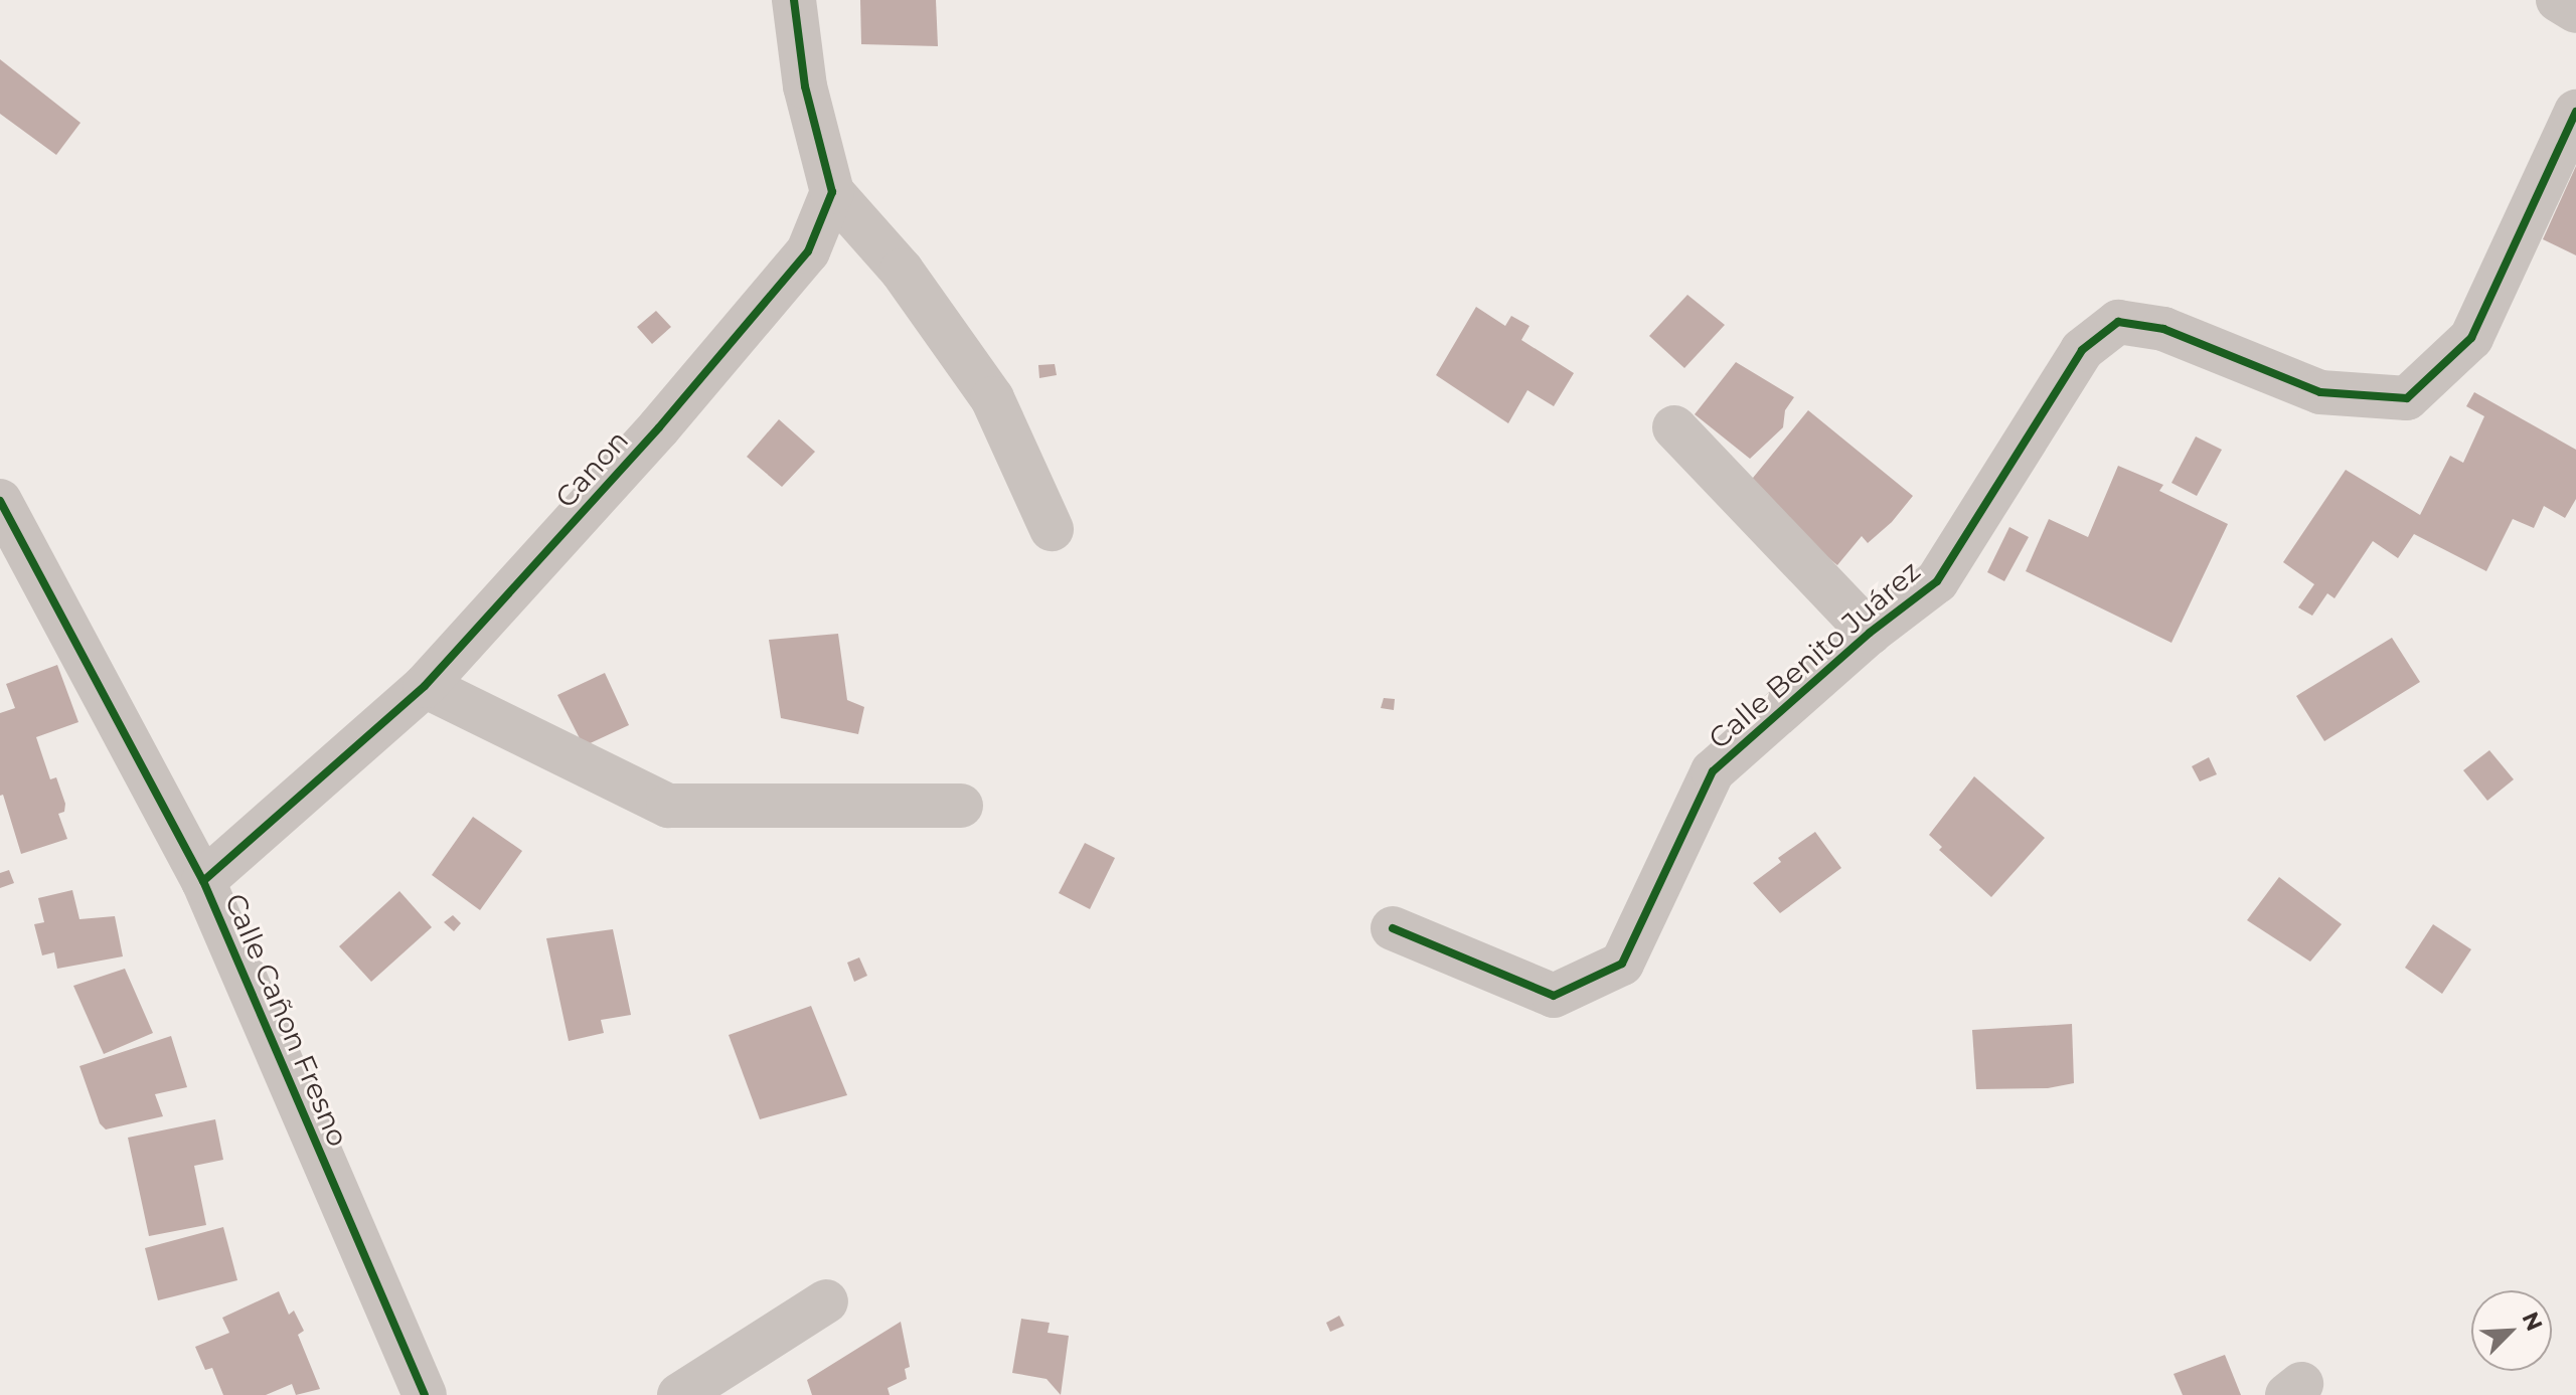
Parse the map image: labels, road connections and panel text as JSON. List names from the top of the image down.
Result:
{
  "streets": {
    "street": ["Canon", "Calle Benito Juárez", "Calle Cañon Fresno"]
  },
  "crossings": [
    ["Canon", "Calle Cañon Fresno"]
  ],
  "north": "top right"
}
